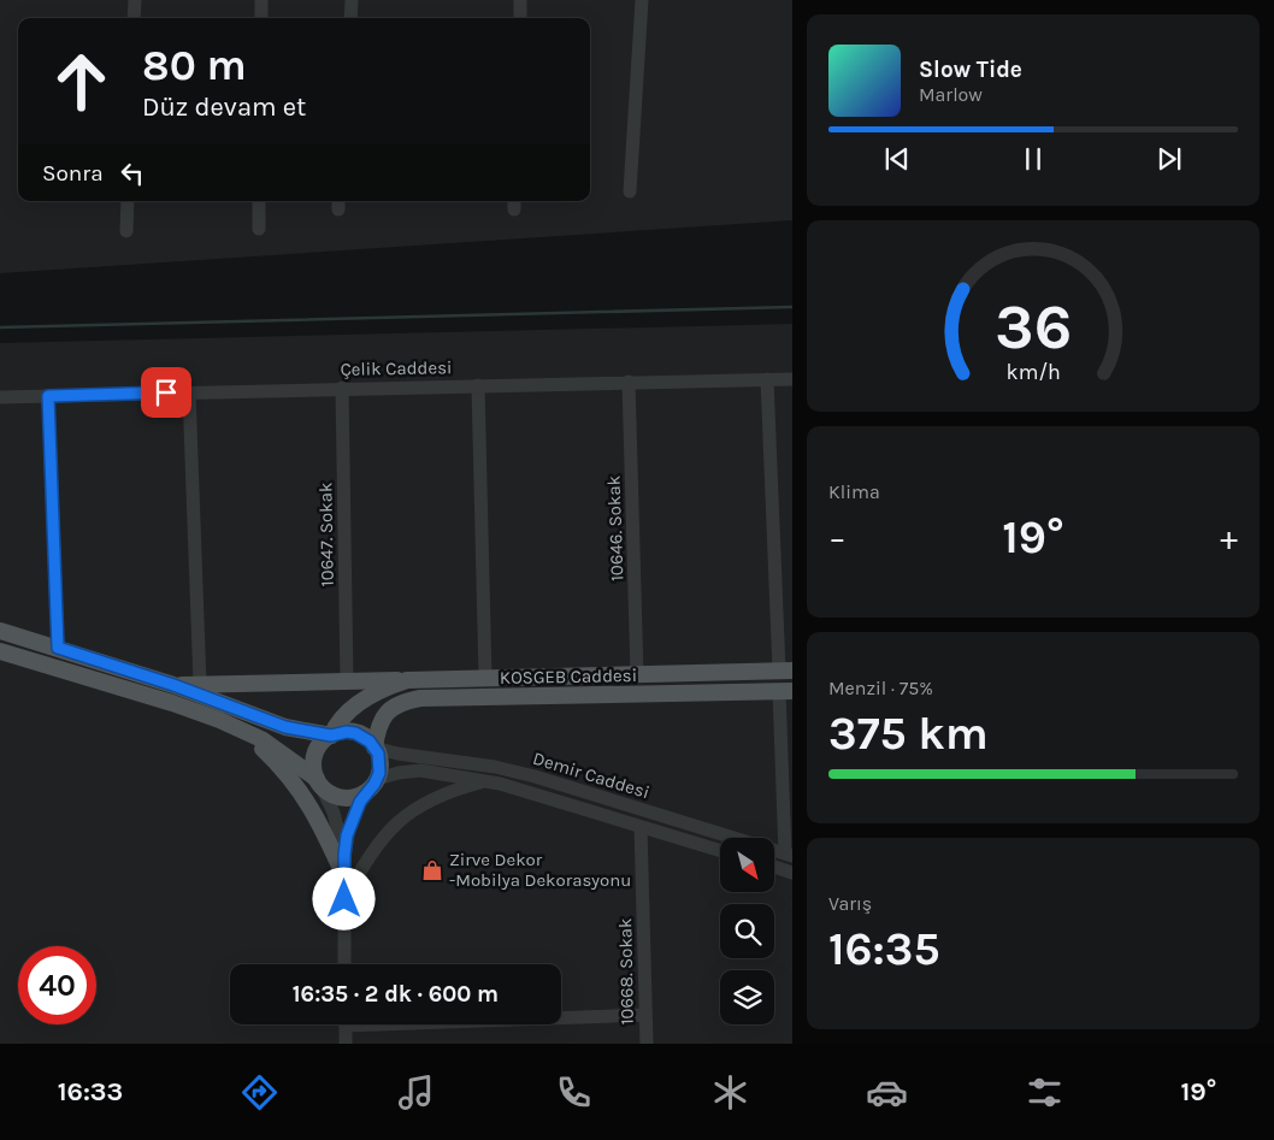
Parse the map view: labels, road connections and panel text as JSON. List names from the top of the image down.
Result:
{
  "streets": {
    "main road": ["KOSGEB Caddesi"],
    "street": [
      "Çelik Caddesi",
      "10646. Sokak",
      "10647. Sokak",
      "Demir Caddesi",
      "10668. Sokak"
    ]
  },
  "crossings": [
    ["Çelik Caddesi", "10646. Sokak"],
    ["Çelik Caddesi", "10647. Sokak"],
    ["10646. Sokak", "KOSGEB Caddesi"],
    ["10647. Sokak", "KOSGEB Caddesi"],
    ["KOSGEB Caddesi", "Demir Caddesi"],
    ["Demir Caddesi", "10668. Sokak"]
  ],
  "places": {
    "shop": ["Zirve Dekor -Mobilya Dekorasyonu"]
  },
  "north": "bottom right",
  "page": {
    "turn": ["80 m", "Düz devam et"],
    "song": ["Slow Tide", "Marlow"],
    "then": "Sonra",
    "tile": [
      "Klima",
      ["Menzil · 75%", "375 km"],
      ["Varış", "16:35"]
    ],
    "heat": ["−", "19°", "+"],
    "limit": "40",
    "trip": "16:35 · 2 dk · 600 m",
    "tabs": ["16:33", "19°"],
    "gauge": ["36", "km/h"]
  }
}
